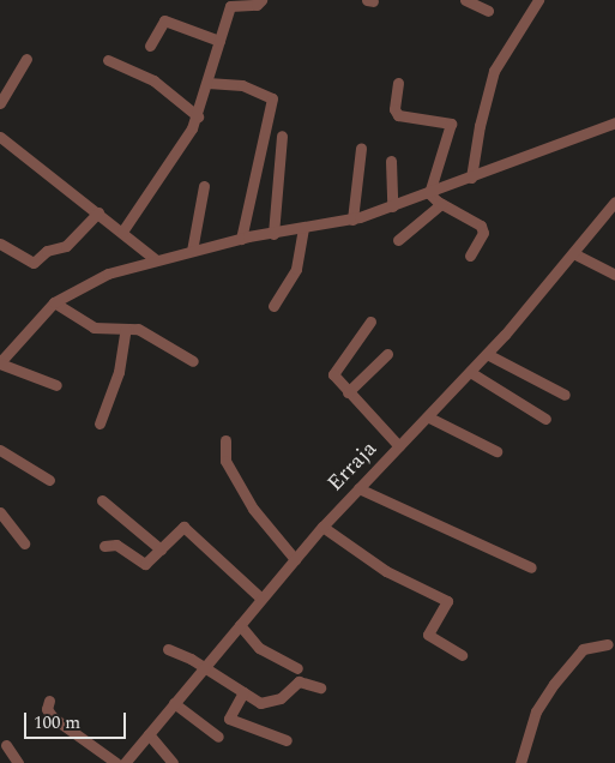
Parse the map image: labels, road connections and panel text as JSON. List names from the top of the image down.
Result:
{
  "streets": {
    "street": ["Erraja"]
  },
  "scale_bar": "100 m"
}
